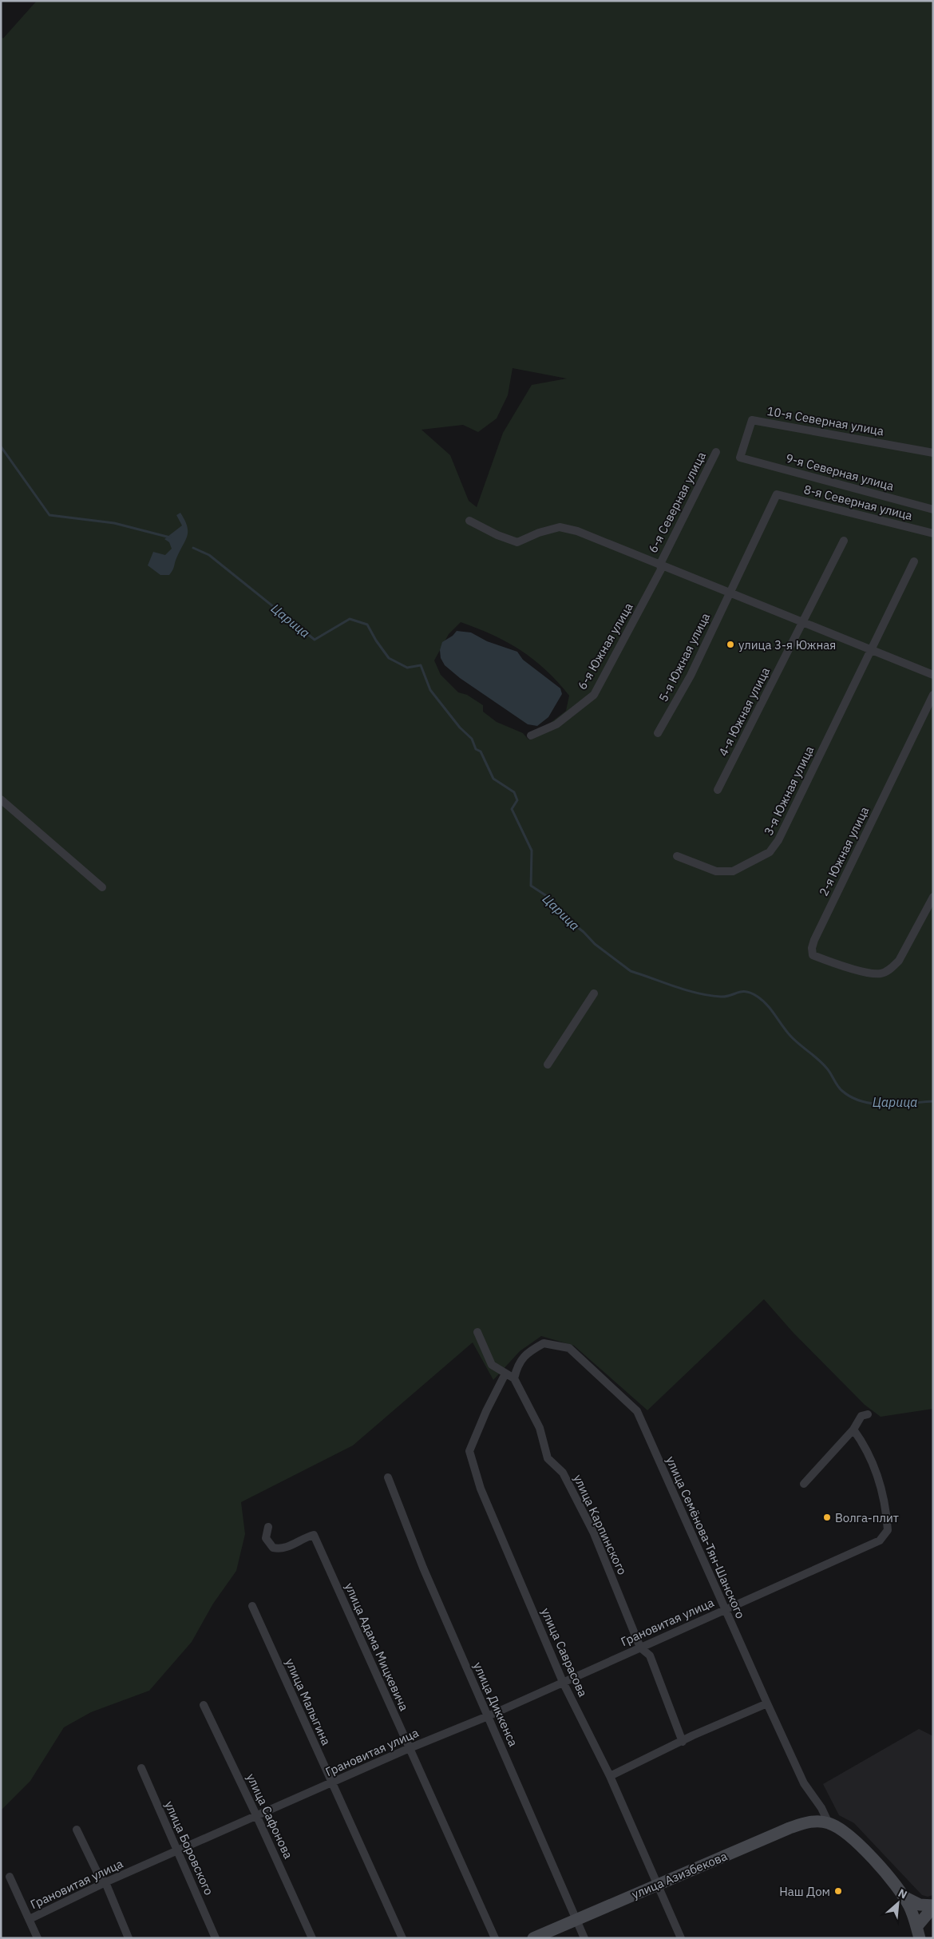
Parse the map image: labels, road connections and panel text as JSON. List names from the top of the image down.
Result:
{
  "streets": {
    "main road": ["улица Азизбекова"],
    "street": [
      "10-я Северная улица",
      "9-я Северная улица",
      "6-я Северная улица",
      "8-я Северная улица",
      "6-я Южная улица",
      "5-я Южная улица",
      "4-я Южная улица",
      "3-я Южная улица",
      "2-я Южная улица",
      "улица Карпинского",
      "улица Семёнова-Тян-Шанского",
      "Грановитая улица",
      "улица Адама Мицкевича",
      "улица Саврасова",
      "улица Малыгина",
      "улица Диккенса",
      "улица Сафонова",
      "улица Боровского"
    ]
  },
  "crossings": [
    ["10-я Северная улица", "9-я Северная улица"],
    ["6-я Северная улица", "6-я Южная улица"],
    ["8-я Северная улица", "5-я Южная улица"],
    ["улица Карпинского", "улица Семёнова-Тян-Шанского"],
    ["улица Карпинского", "Грановитая улица"],
    ["улица Семёнова-Тян-Шанского", "Грановитая улица"],
    ["улица Семёнова-Тян-Шанского", "улица Азизбекова"],
    ["Грановитая улица", "улица Адама Мицкевича"],
    ["Грановитая улица", "улица Саврасова"],
    ["Грановитая улица", "улица Малыгина"],
    ["Грановитая улица", "улица Диккенса"],
    ["Грановитая улица", "улица Сафонова"],
    ["Грановитая улица", "улица Боровского"],
    ["улица Саврасова", "улица Азизбекова"],
    ["улица Диккенса", "улица Азизбекова"]
  ],
  "water": ["Царица"],
  "places": ["улица 3-я Южная", "Волга-плит", "Наш Дом"],
  "north": "top right"
}
